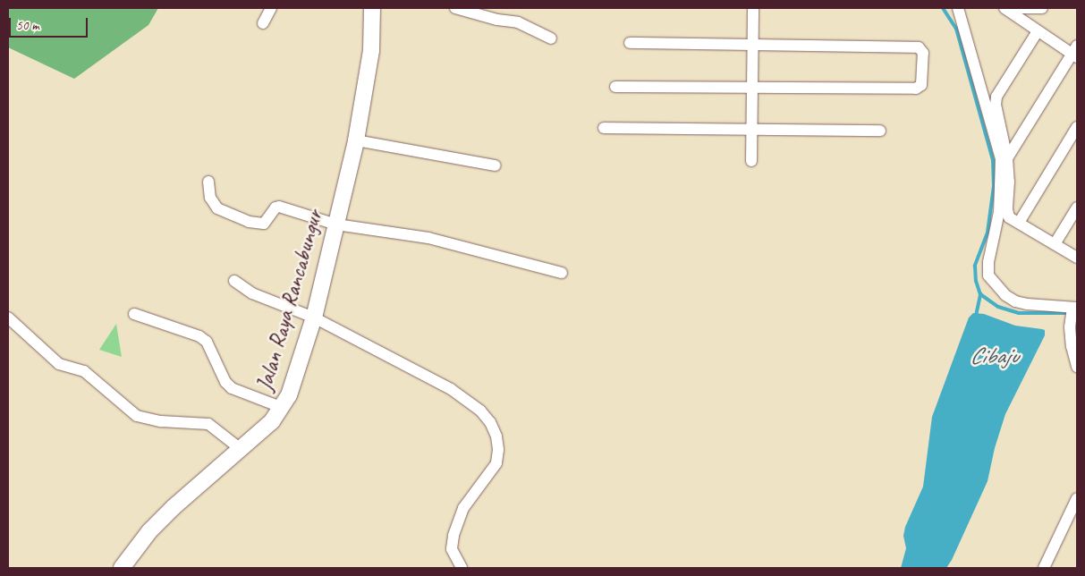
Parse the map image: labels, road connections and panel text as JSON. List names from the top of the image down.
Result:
{
  "streets": {
    "main road": ["Jalan Raya Rancabungur"]
  },
  "water": ["Cibaju"],
  "scale_bar": "50 m"
}
